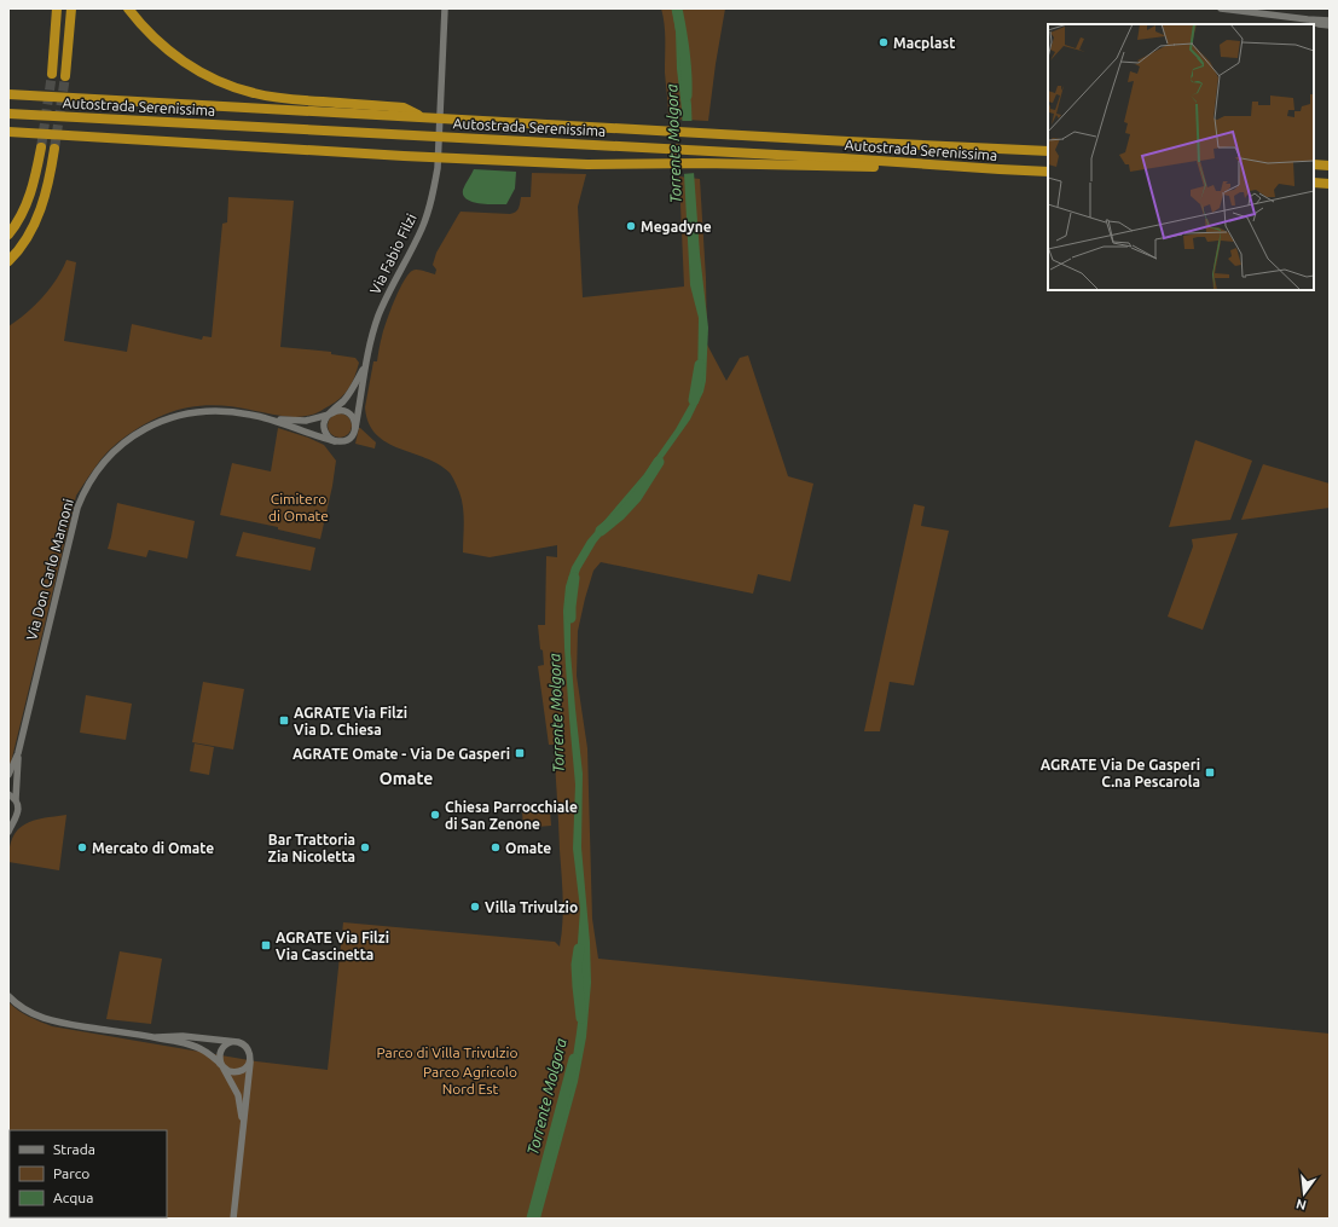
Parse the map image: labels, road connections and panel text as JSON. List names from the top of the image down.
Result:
{
  "streets": {
    "highway": ["Autostrada Serenissima"],
    "street": ["Via Fabio Filzi", "Via Don Carlo Marnoni"]
  },
  "crossings": [
    ["Via Fabio Filzi", "Via Don Carlo Marnoni"]
  ],
  "districts": ["Omate"],
  "water": ["Torrente Molgora"],
  "parks": ["Cimitero di Omate", "Parco di Villa Trivulzio", "Parco Agricolo Nord Est"],
  "places": {
    "other": [
      "Macplast",
      "Megadyne",
      "Chiesa Parrocchiale di San Zenone",
      "Mercato di Omate",
      "Bar Trattoria Zia Nicoletta",
      "Omate",
      "Villa Trivulzio"
    ],
    "transit": [
      "AGRATE Via Filzi Via D. Chiesa",
      "AGRATE Omate - Via De Gasperi",
      "AGRATE Via De Gasperi C.na Pescarola",
      "AGRATE Via Filzi Via Cascinetta"
    ]
  },
  "legend": ["Strada", "Parco", "Acqua"],
  "north": "bottom"
}
